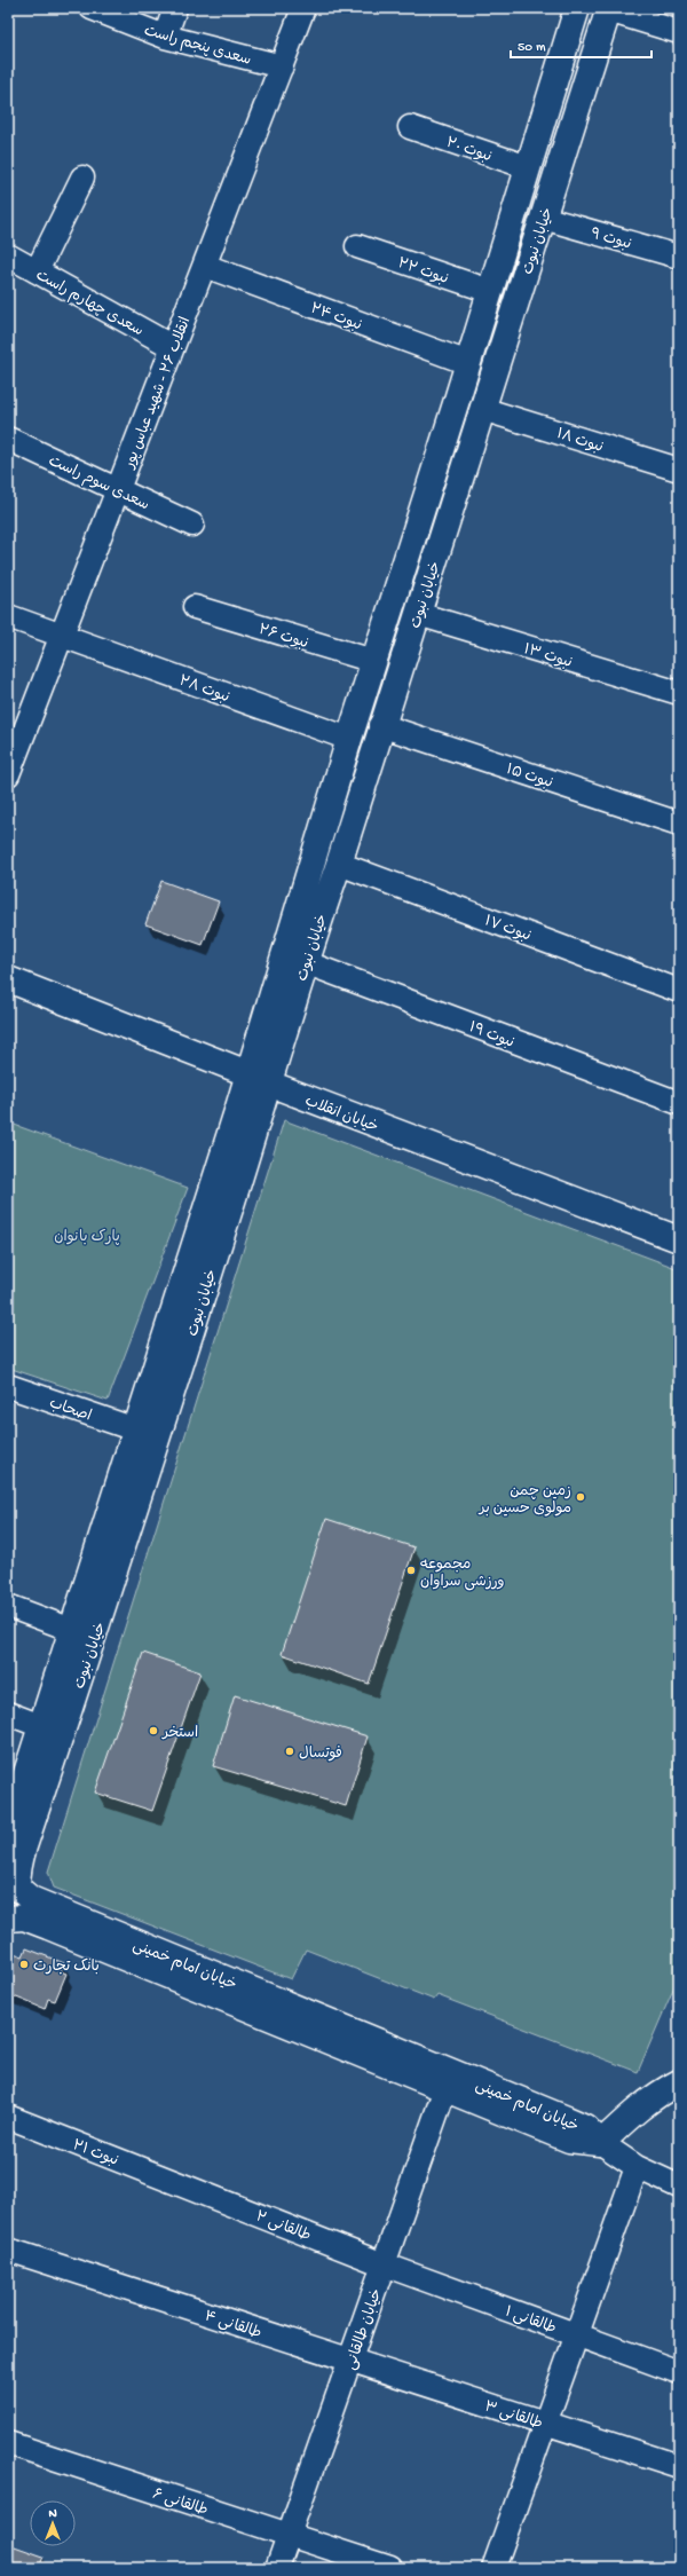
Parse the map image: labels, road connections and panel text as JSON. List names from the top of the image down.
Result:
{
  "streets": {
    "main road": ["خیابان نبوت", "خیابان انقلاب", "خیابان امام خمینی"],
    "street": [
      "سعدی پنجم راست",
      "نبوت ۲۰",
      "نبوت ۹",
      "نبوت ۲۲",
      "سعدی چهارم راست",
      "نبوت ۲۴",
      "انقلاب ۲۶ - شهید عباس پور",
      "نبوت ۱۸",
      "سعدی سوم راست",
      "نبوت ۲۶",
      "نبوت ۱۳",
      "نبوت ۲۸",
      "نبوت ۱۵",
      "نبوت ۱۷",
      "نبوت ۱۹",
      "اصحاب",
      "نبوت ۲۱",
      "طالقانی ۲",
      "طالقانی ۱",
      "طالقانی ۴",
      "خیابان طالقانی",
      "طالقانی ۳",
      "طالقانی ۶"
    ]
  },
  "crossings": [
    ["سعدی پنجم راست", "انقلاب ۲۶ - شهید عباس پور"],
    ["نبوت ۲۰", "خیابان نبوت"],
    ["نبوت ۹", "خیابان نبوت"],
    ["خیابان نبوت", "نبوت ۲۲"],
    ["خیابان نبوت", "نبوت ۲۴"],
    ["خیابان نبوت", "نبوت ۱۸"],
    ["خیابان نبوت", "نبوت ۲۶"],
    ["خیابان نبوت", "نبوت ۱۳"],
    ["خیابان نبوت", "نبوت ۲۸"],
    ["خیابان نبوت", "نبوت ۱۵"],
    ["خیابان نبوت", "نبوت ۱۷"],
    ["خیابان نبوت", "نبوت ۱۹"],
    ["خیابان نبوت", "خیابان انقلاب"],
    ["خیابان نبوت", "اصحاب"],
    ["خیابان نبوت", "خیابان امام خمینی"],
    ["سعدی چهارم راست", "انقلاب ۲۶ - شهید عباس پور"],
    ["نبوت ۲۴", "انقلاب ۲۶ - شهید عباس پور"],
    ["انقلاب ۲۶ - شهید عباس پور", "سعدی سوم راست"],
    ["انقلاب ۲۶ - شهید عباس پور", "نبوت ۲۸"],
    ["خیابان امام خمینی", "خیابان طالقانی"],
    ["نبوت ۲۱", "طالقانی ۲"],
    ["طالقانی ۲", "طالقانی ۱"],
    ["طالقانی ۲", "خیابان طالقانی"],
    ["طالقانی ۱", "خیابان طالقانی"],
    ["طالقانی ۴", "خیابان طالقانی"],
    ["طالقانی ۴", "طالقانی ۳"],
    ["خیابان طالقانی", "طالقانی ۳"],
    ["خیابان طالقانی", "طالقانی ۶"]
  ],
  "parks": ["پارک بانوان"],
  "places": [
    "زمین چمن مولوی حسین بر",
    "مجموعه ورزشی سراوان",
    "استخر",
    "فوتسال",
    "بانک تجارت"
  ],
  "scale_bar": "50 m",
  "north": "top"
}
